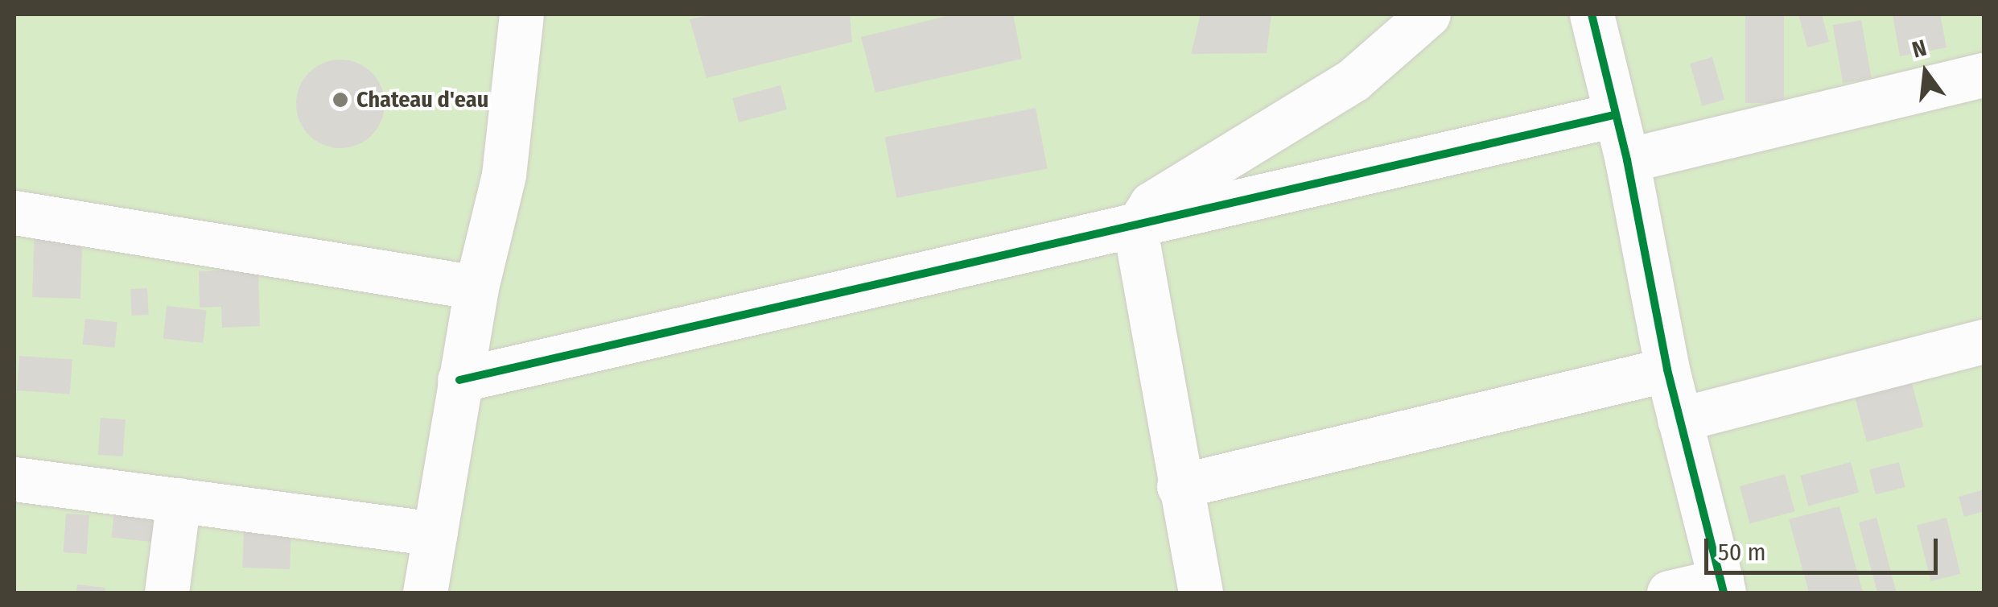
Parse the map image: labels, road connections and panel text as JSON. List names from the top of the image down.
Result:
{
  "places": ["Chateau d'eau"],
  "scale_bar": "50 m",
  "north": "top"
}
